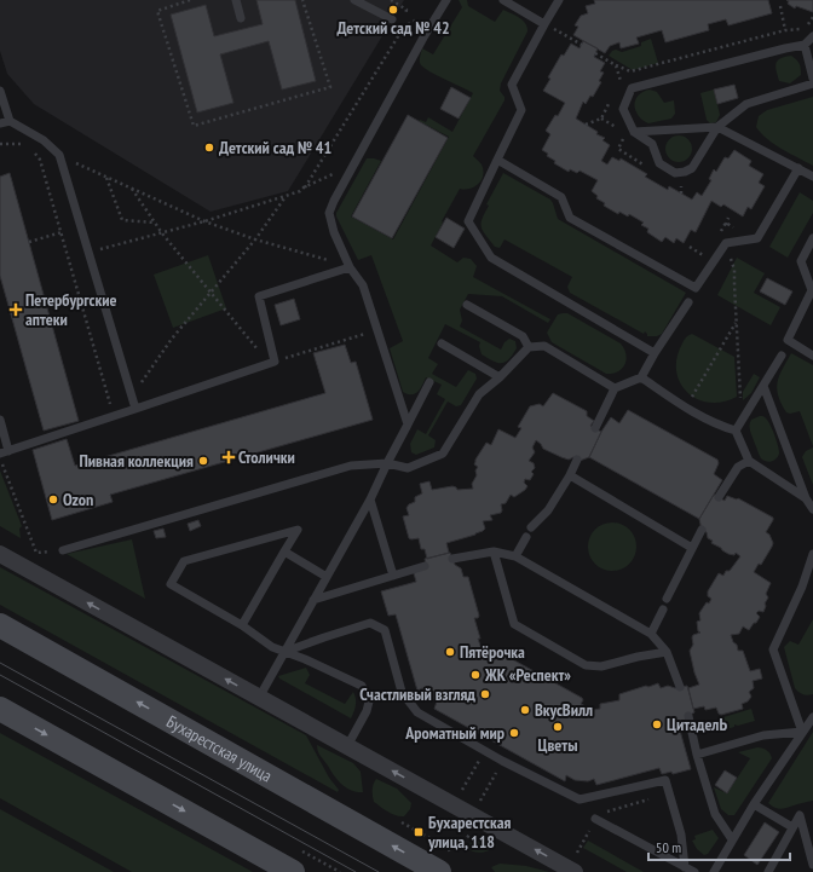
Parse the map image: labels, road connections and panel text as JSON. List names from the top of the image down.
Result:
{
  "streets": {
    "main road": ["Бухарестская улица"]
  },
  "places": {
    "other": [
      "Детский сад № 42",
      "Детский сад № 41",
      "Пивная коллекция",
      "Ozon",
      "Пятёрочка",
      "ЖК «Респект»",
      "Счастливый взгляд",
      "ВкусВилл",
      "ЦитаделЬ",
      "Цветы",
      "Ароматный мир"
    ],
    "health": ["Петербургские аптеки", "Столички"],
    "transit": ["Бухарестская улица, 118"]
  },
  "scale_bar": "50 m"
}
